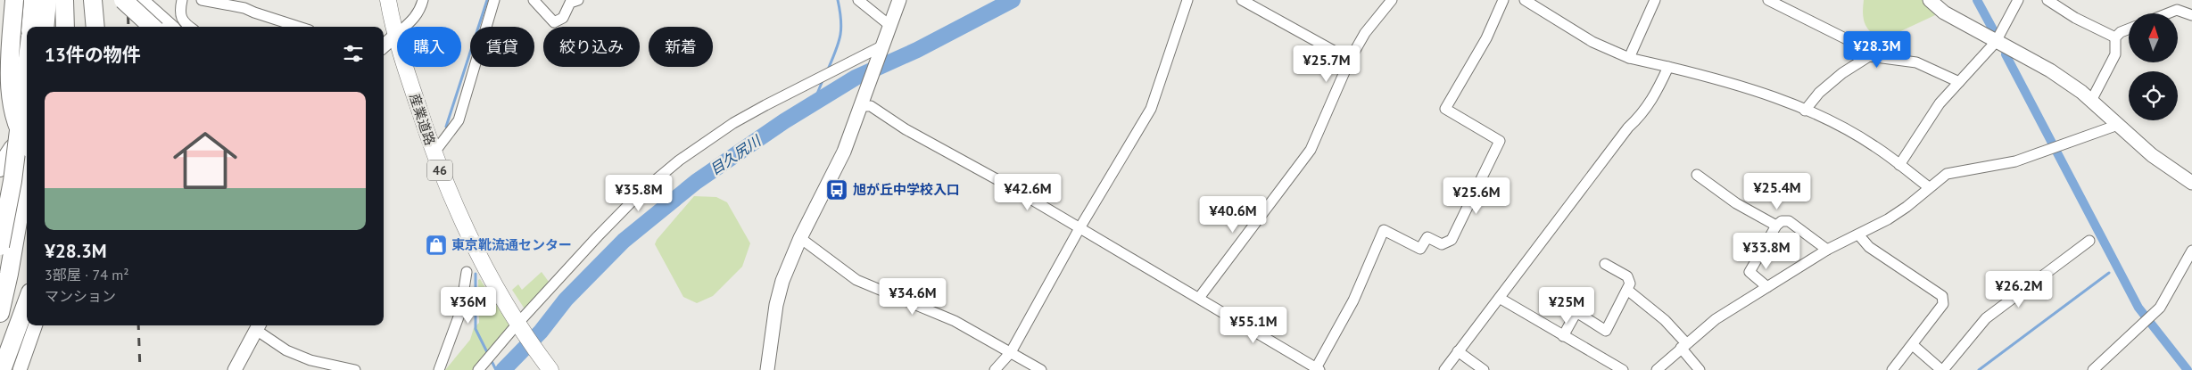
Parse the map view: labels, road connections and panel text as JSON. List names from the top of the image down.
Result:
{
  "streets": {
    "main road": ["産業道路", "46"]
  },
  "crossings": [
    ["産業道路", "46"]
  ],
  "water": ["目久尻川"],
  "places": {
    "bus stop": ["旭が丘中学校入口"],
    "shop": ["東京靴流通センター"]
  },
  "north": "top",
  "page": {
    "chip": [
      "購入",
      "賃貸",
      "絞り込み",
      "新着"
    ],
    "heading": "13件の物件",
    "price": [
      "¥28.3M",
      "¥25.7M",
      "¥25.4M",
      "¥42.6M",
      "¥35.8M",
      "¥25.6M",
      "¥40.6M",
      "¥33.8M",
      "¥26.2M",
      "¥34.6M",
      "¥36M",
      "¥25M",
      "¥55.1M"
    ],
    "list": [
      {
        "name": "¥28.3M",
        "note": "3部屋 · 74 m² · マンション"
      }
    ]
  }
}
